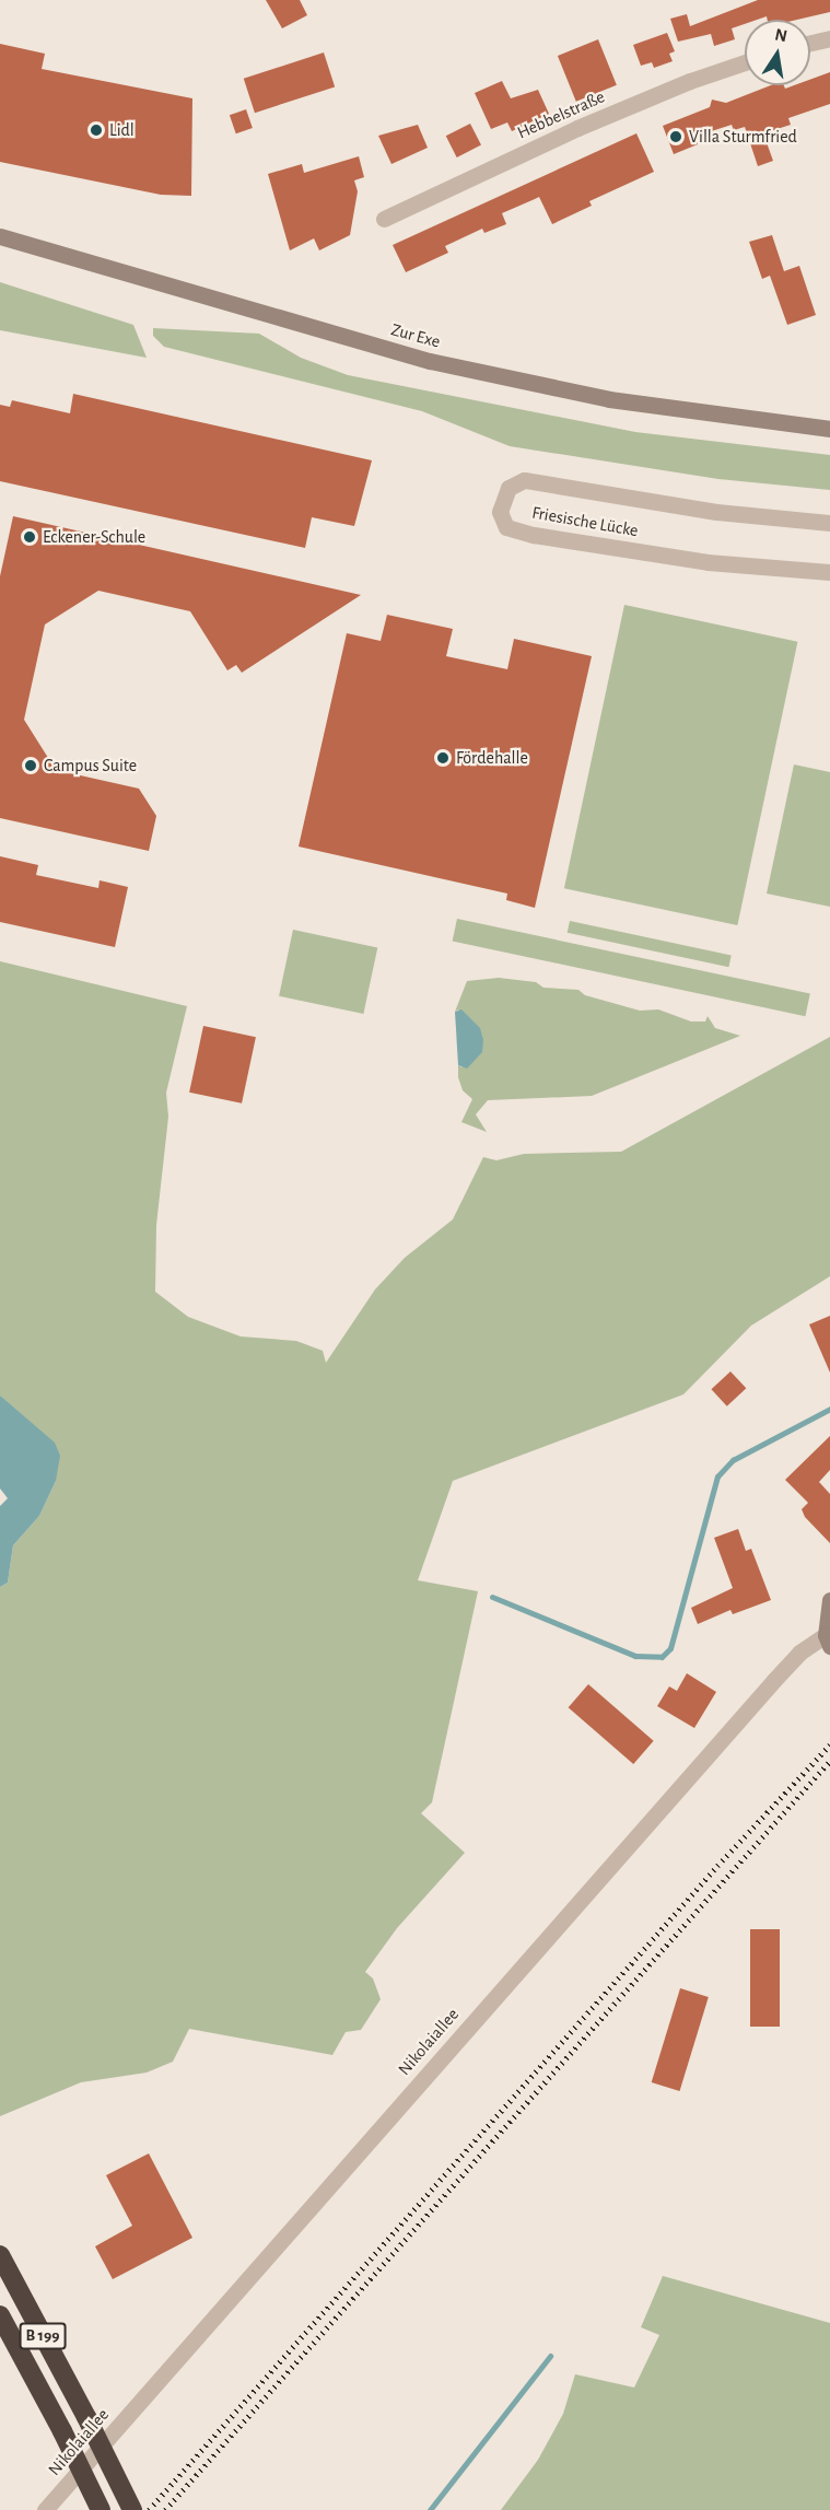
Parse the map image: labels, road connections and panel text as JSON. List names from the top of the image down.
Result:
{
  "streets": {
    "highway": ["B 199"],
    "main road": ["Zur Exe", "Nikolaiallee"],
    "street": ["Hebbelstraße", "Friesische Lücke"]
  },
  "places": [
    "Lidl",
    "Villa Sturmfried",
    "Eckener-Schule",
    "Fördehalle",
    "Campus Suite"
  ],
  "north": "top"
}
